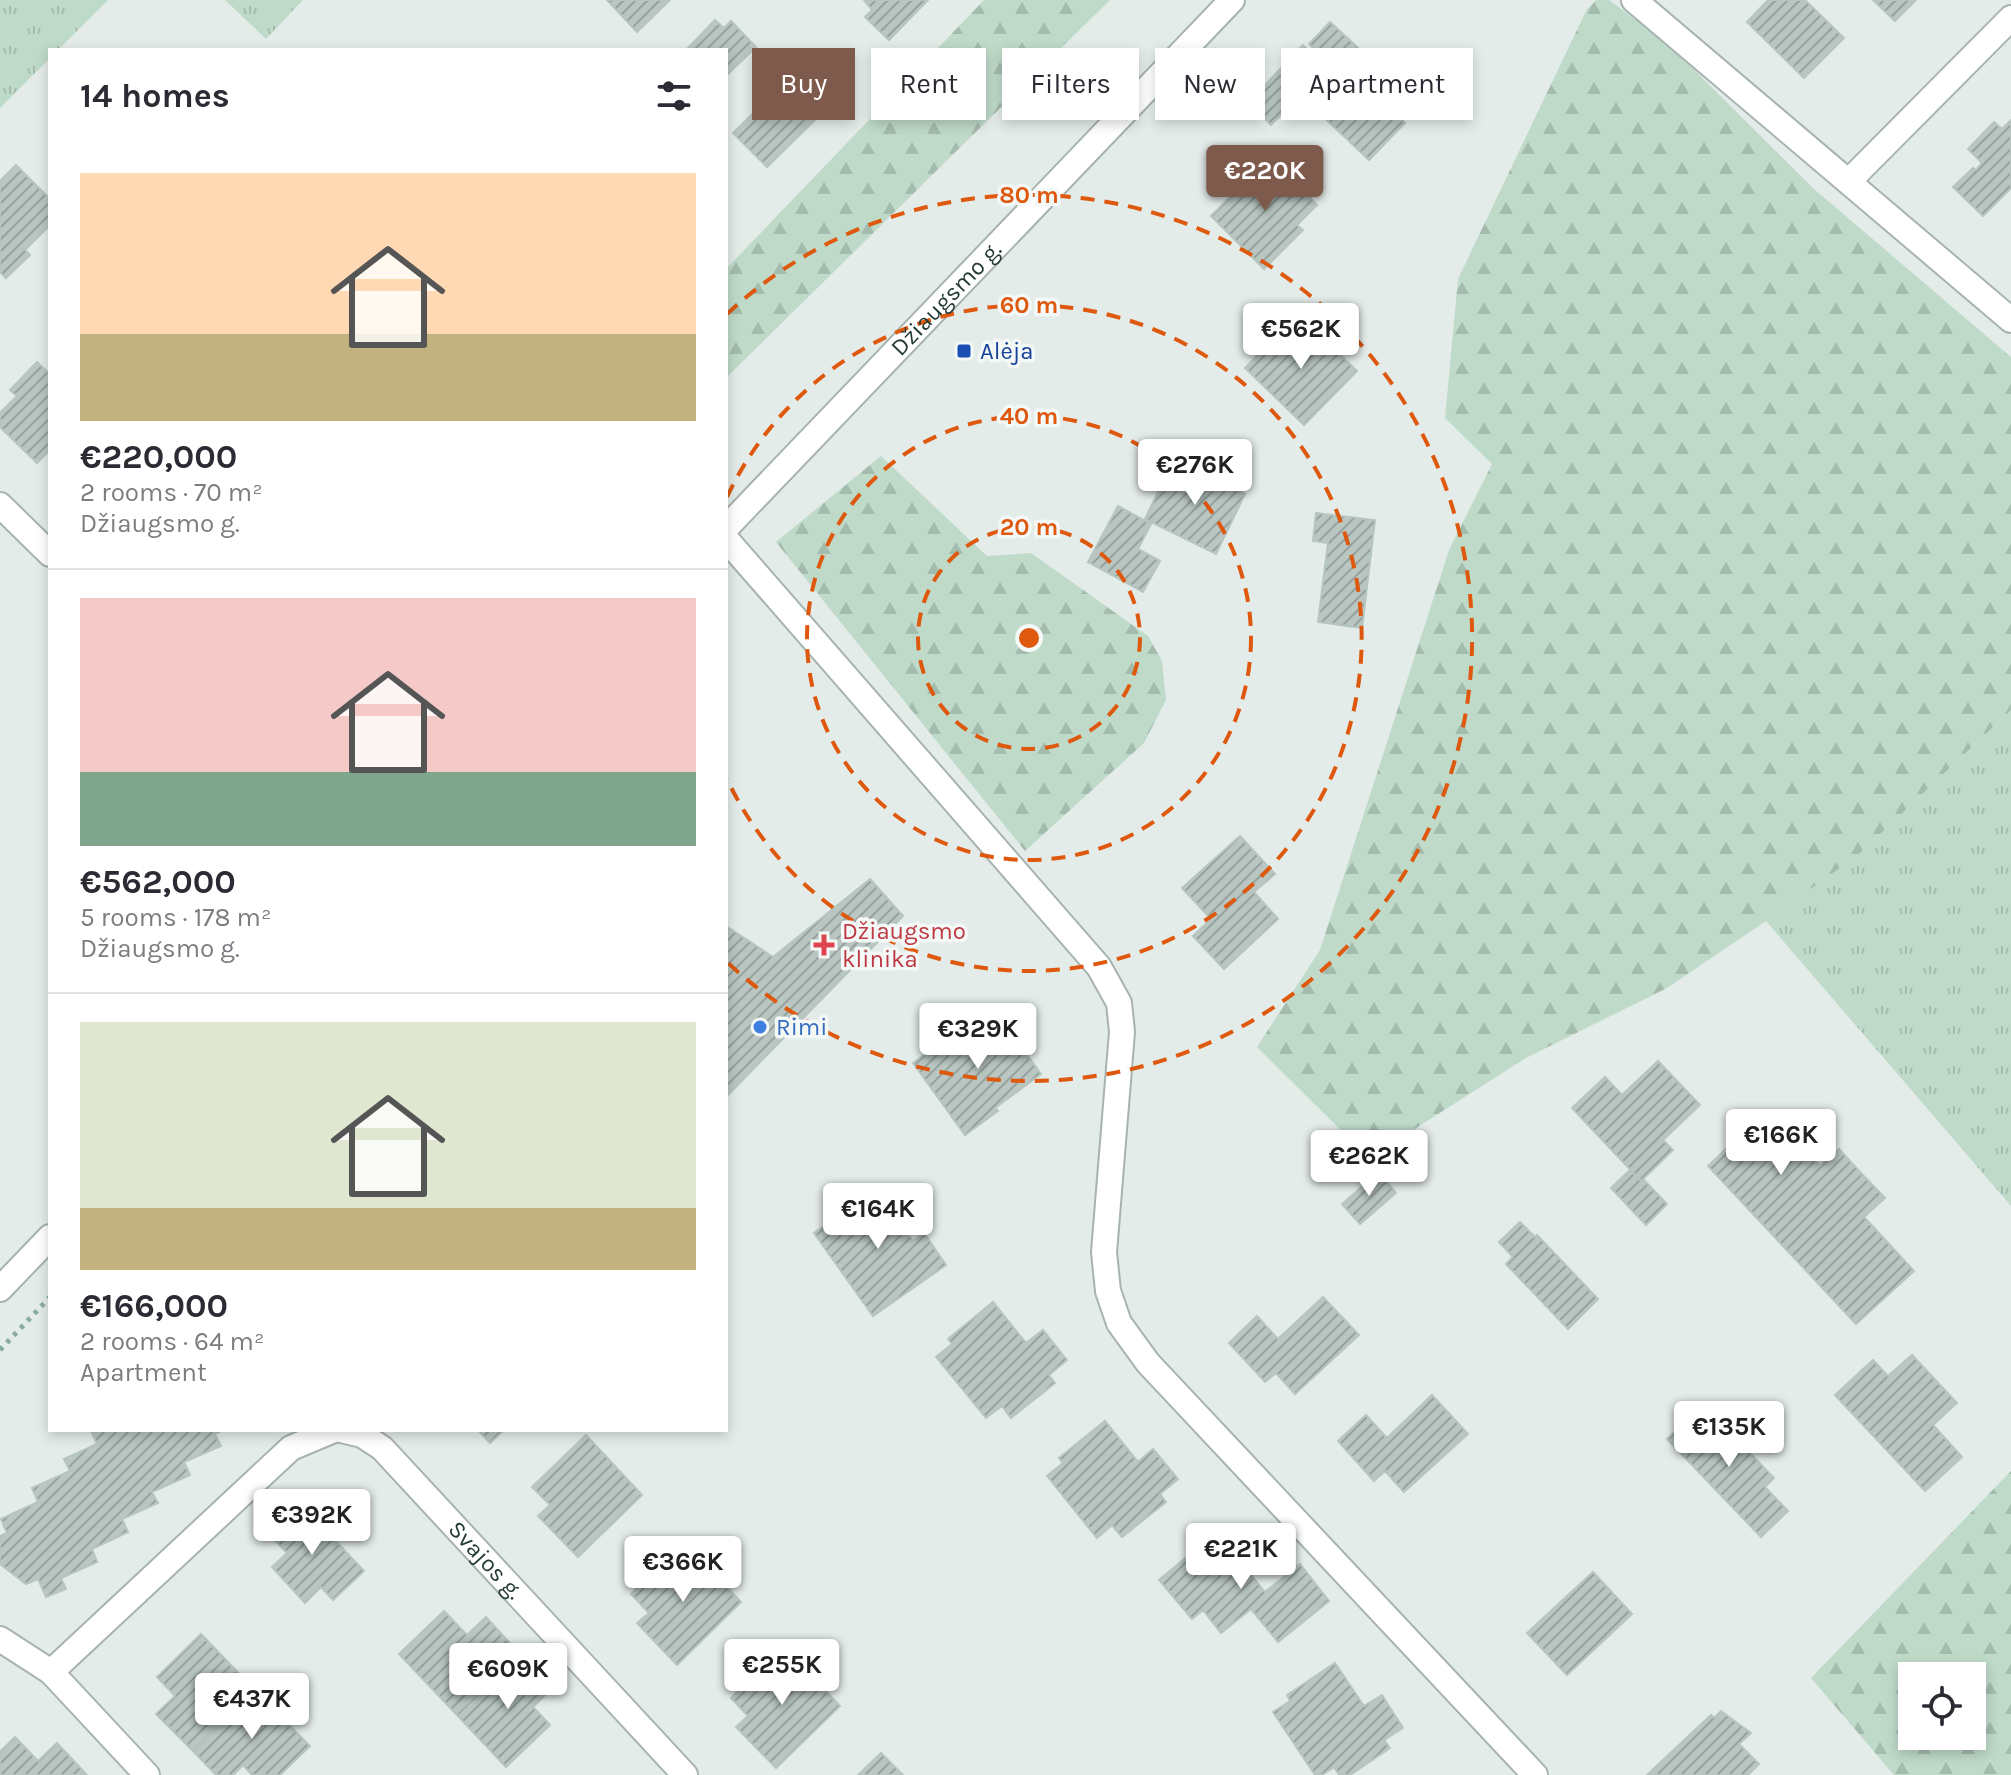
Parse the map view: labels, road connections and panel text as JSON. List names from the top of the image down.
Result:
{
  "streets": {
    "street": ["Džiaugsmo g.", "Svajos g."]
  },
  "places": {
    "transit": ["Alėja"],
    "health": ["Džiaugsmo klinika"],
    "other": ["Rimi"]
  },
  "page": {
    "chip": [
      "Buy",
      "Rent",
      "Filters",
      "New",
      "Apartment"
    ],
    "heading": "14 homes",
    "list": [
      {
        "name": "€220,000",
        "note": "2 rooms · 70 m² · Džiaugsmo g."
      },
      {
        "name": "€562,000",
        "note": "5 rooms · 178 m² · Džiaugsmo g."
      },
      {
        "name": "€166,000",
        "note": "2 rooms · 64 m² · Apartment"
      }
    ],
    "price": [
      "€220K",
      "€562K",
      "€276K",
      "€329K",
      "€166K",
      "€262K",
      "€164K",
      "€135K",
      "€392K",
      "€221K",
      "€366K",
      "€255K",
      "€609K",
      "€437K"
    ]
  },
  "rings": [
    "80 m",
    "60 m",
    "40 m",
    "20 m"
  ]
}
